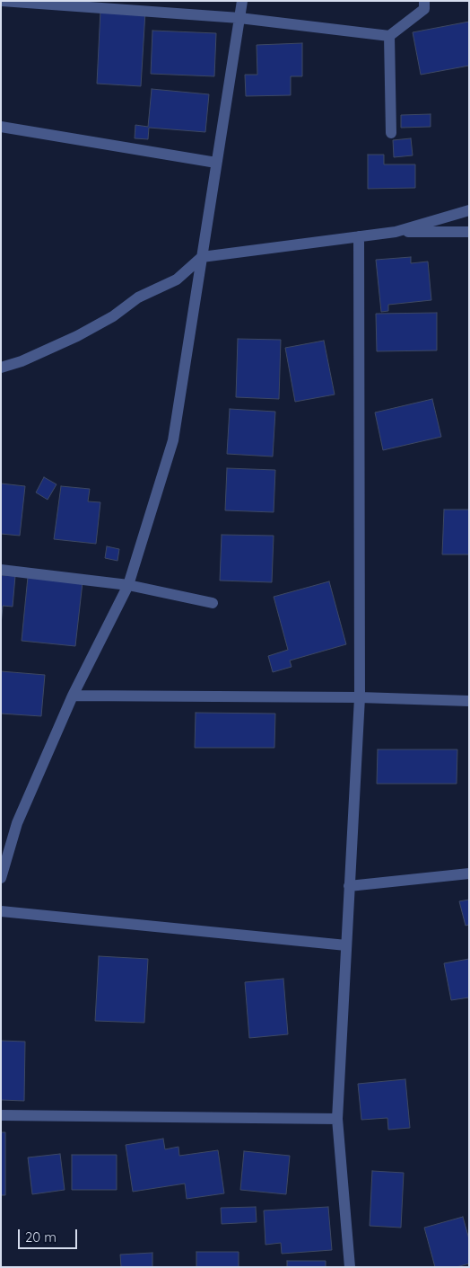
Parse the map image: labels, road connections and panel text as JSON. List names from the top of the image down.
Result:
{
  "scale_bar": "20 m"
}
